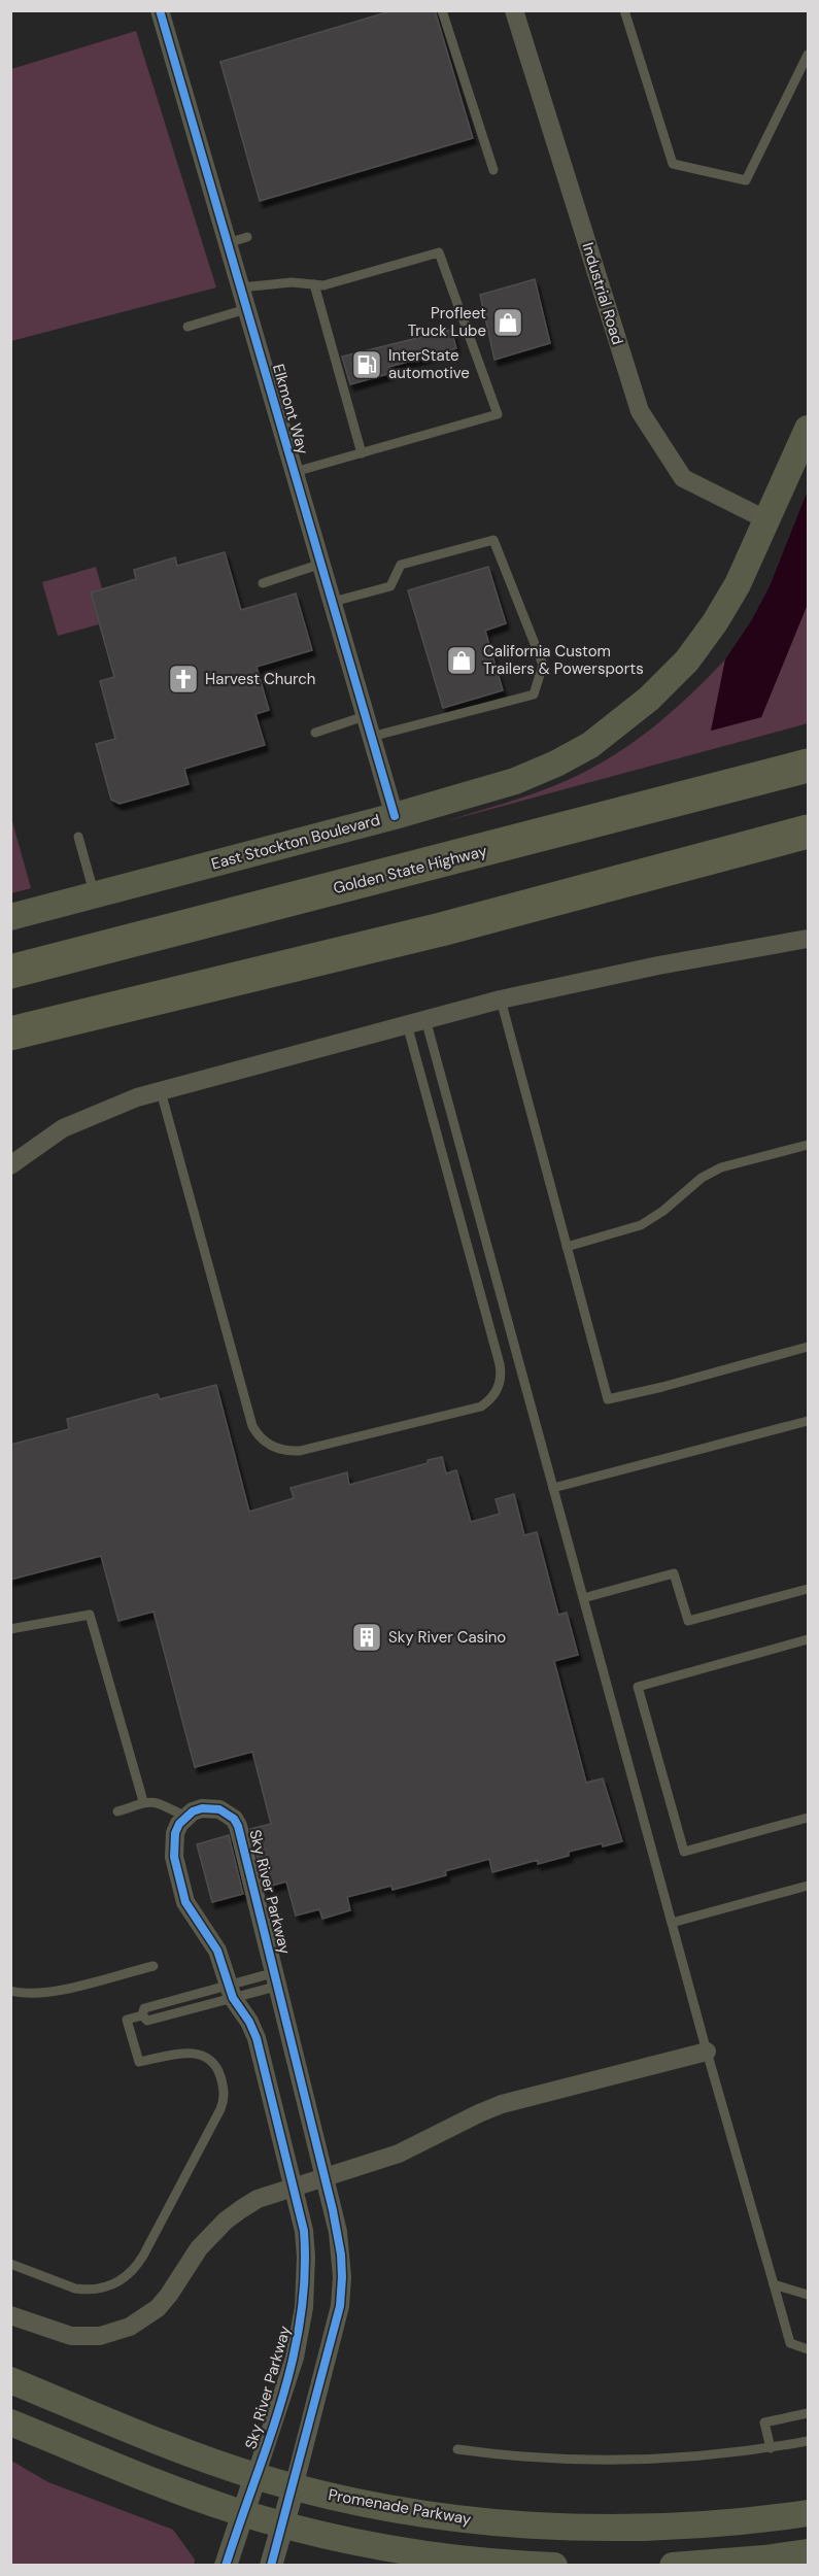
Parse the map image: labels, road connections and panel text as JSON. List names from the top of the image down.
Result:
{
  "streets": {
    "highway": ["Golden State Highway"],
    "main road": ["East Stockton Boulevard", "Promenade Parkway"],
    "street": ["Industrial Road", "Elkmont Way", "Sky River Parkway"]
  },
  "crossings": [
    ["Industrial Road", "East Stockton Boulevard"],
    ["Elkmont Way", "East Stockton Boulevard"],
    ["Sky River Parkway", "Promenade Parkway"]
  ],
  "places": {
    "shop": ["Profleet Truck Lube", "California Custom Trailers & Powersports"],
    "fuel station": ["InterState automotive"],
    "church": ["Harvest Church"],
    "building": ["Sky River Casino"]
  }
}
